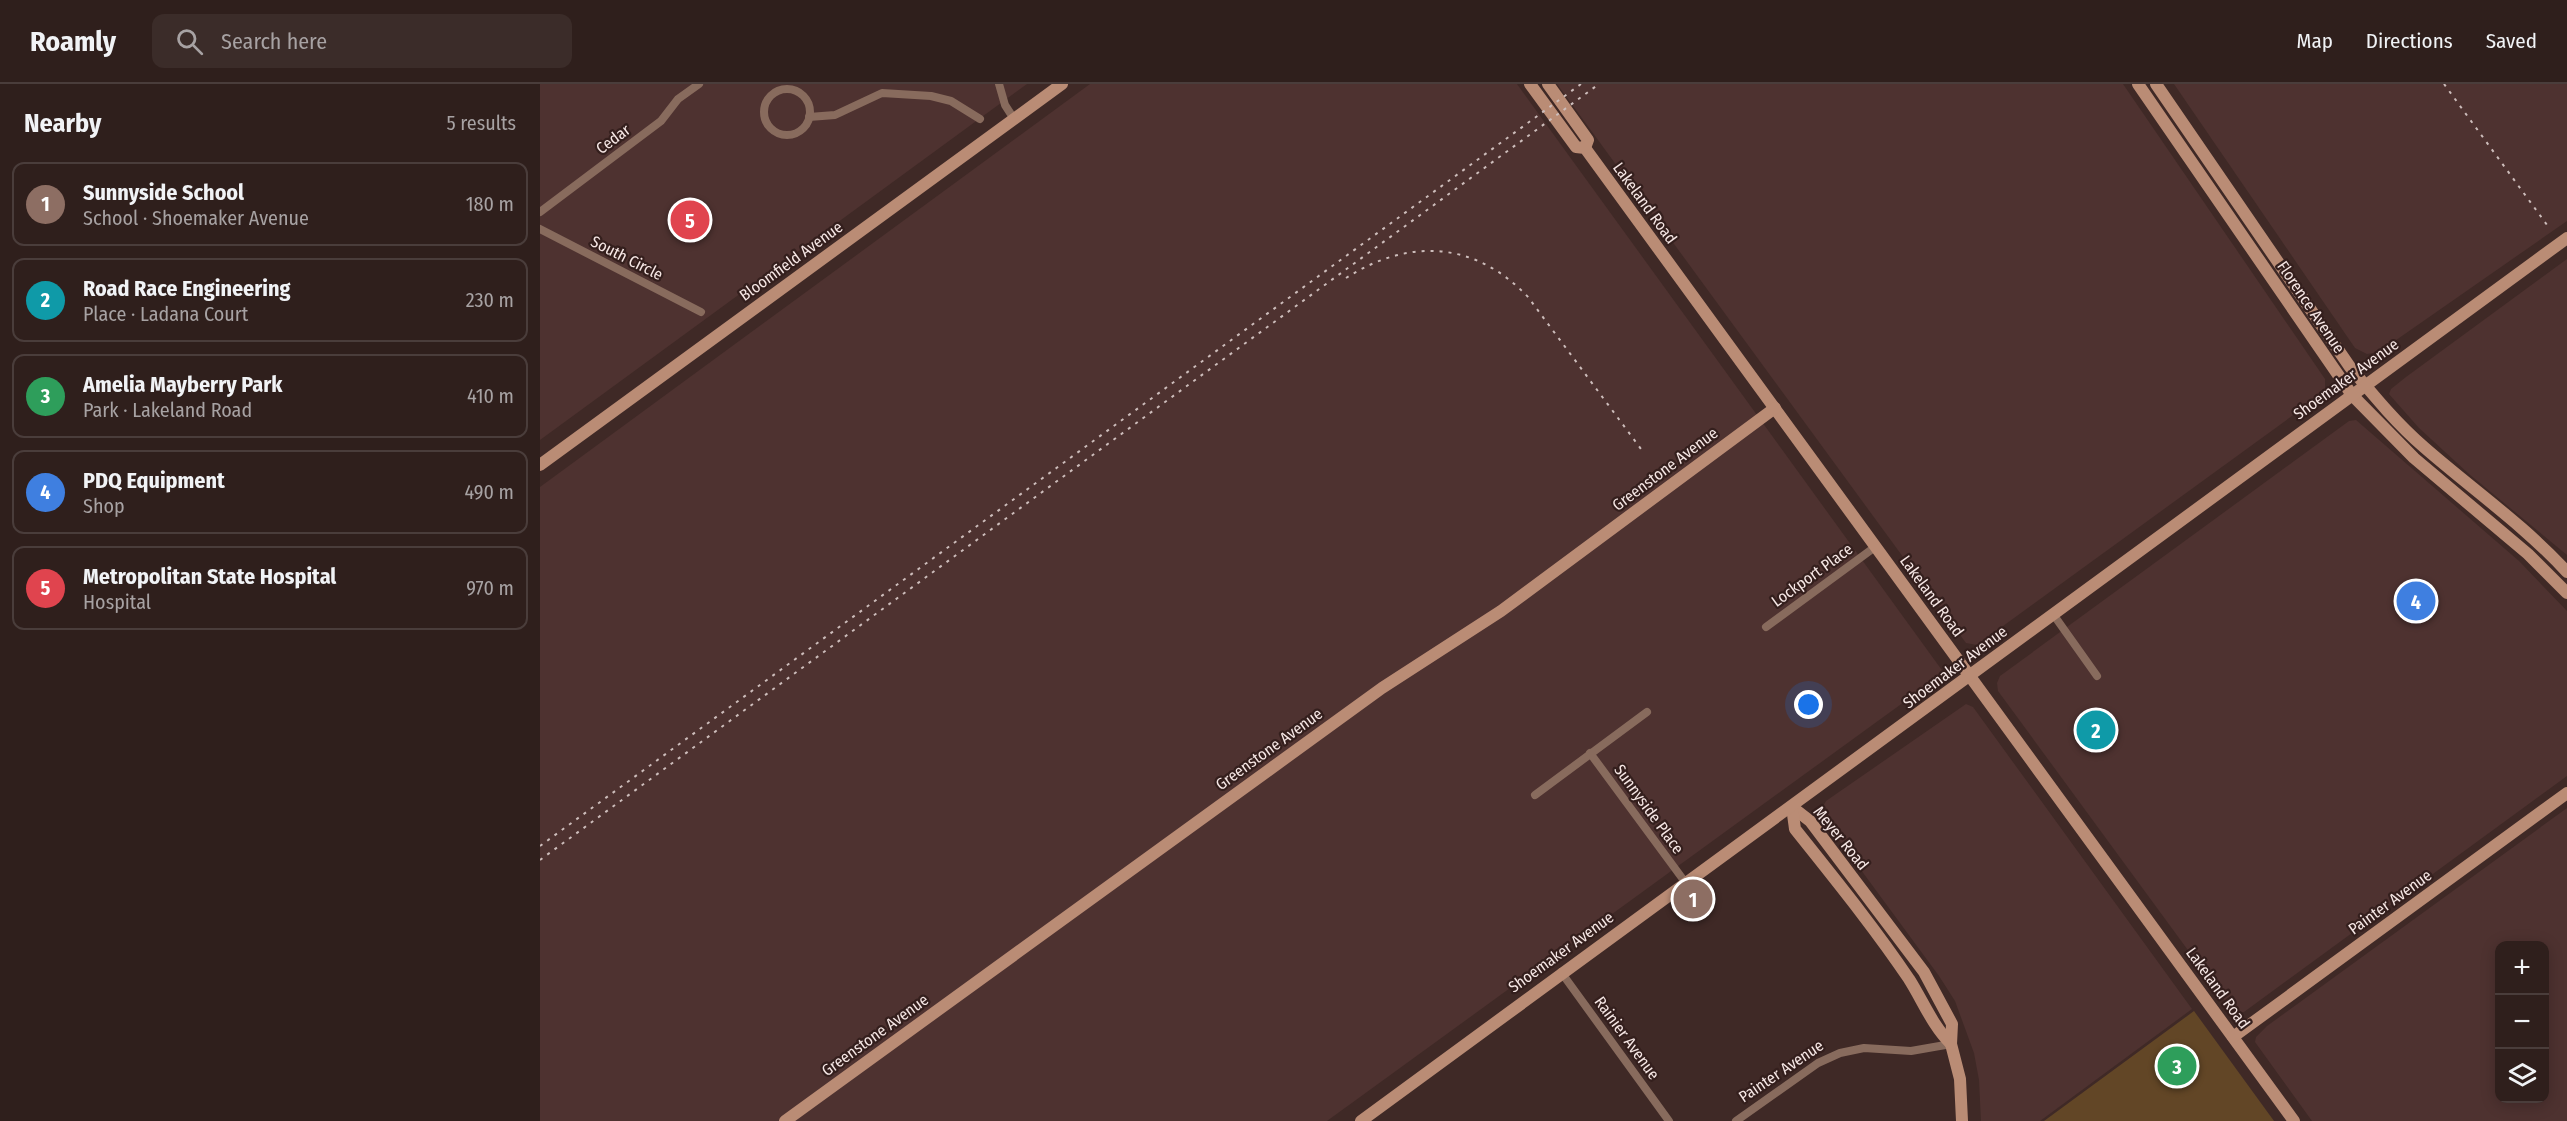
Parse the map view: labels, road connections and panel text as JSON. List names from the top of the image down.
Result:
{
  "streets": {
    "main road": [
      "Lakeland Road",
      "Bloomfield Avenue",
      "Florence Avenue",
      "Shoemaker Avenue",
      "Greenstone Avenue",
      "Meyer Road",
      "Painter Avenue"
    ],
    "street": [
      "Cedar",
      "South Circle",
      "Lockport Place",
      "Sunnyside Place",
      "Rainier Avenue"
    ]
  },
  "crossings": [
    ["Lakeland Road", "Shoemaker Avenue"],
    ["Lakeland Road", "Greenstone Avenue"],
    ["Lakeland Road", "Lockport Place"],
    ["Lakeland Road", "Painter Avenue"],
    ["Florence Avenue", "Shoemaker Avenue"],
    ["Shoemaker Avenue", "Sunnyside Place"],
    ["Shoemaker Avenue", "Meyer Road"],
    ["Shoemaker Avenue", "Rainier Avenue"],
    ["Meyer Road", "Painter Avenue"]
  ],
  "page": {
    "header": "Roamly",
    "search": "Search here",
    "nav": ["Map", "Directions", "Saved"],
    "heading": ["Nearby", "5 results"],
    "list": [
      {
        "mark": "1",
        "name": "Sunnyside School",
        "note": "School · Shoemaker Avenue",
        "value": "180 m"
      },
      {
        "mark": "2",
        "name": "Road Race Engineering",
        "note": "Place · Ladana Court",
        "value": "230 m"
      },
      {
        "mark": "3",
        "name": "Amelia Mayberry Park",
        "note": "Park · Lakeland Road",
        "value": "410 m"
      },
      {
        "mark": "4",
        "name": "PDQ Equipment",
        "note": "Shop",
        "value": "490 m"
      },
      {
        "mark": "5",
        "name": "Metropolitan State Hospital",
        "note": "Hospital",
        "value": "970 m"
      }
    ],
    "pins": [
      "5",
      "4",
      "2",
      "1",
      "3"
    ],
    "map_buttons": ["+", "−"]
  }
}
